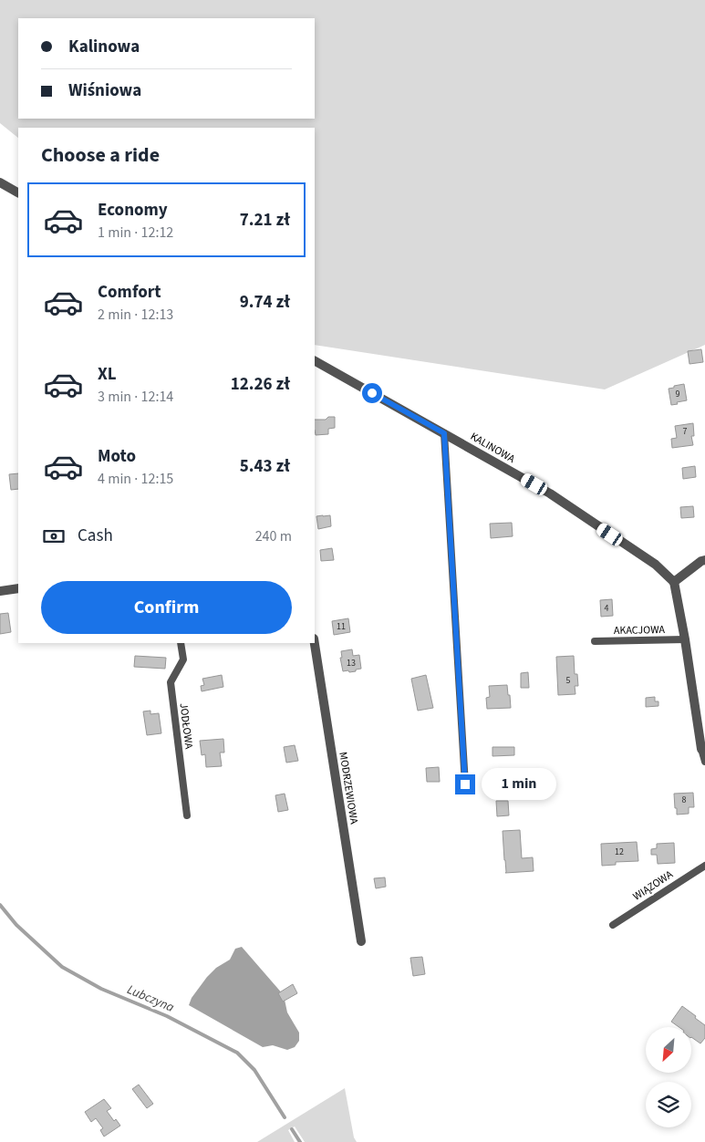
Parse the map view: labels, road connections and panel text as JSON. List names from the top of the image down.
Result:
{
  "streets": {
    "street": ["KALINOWA", "MODRZEWIOWA"],
    "lane": ["AKACJOWA", "JODŁOWA", "WIĄZOWA"]
  },
  "water": ["Lubczyna"],
  "house_numbers": [
    "9",
    "7",
    "4",
    "11",
    "13",
    "5",
    "8",
    "12"
  ],
  "north": "bottom left",
  "page": {
    "banner": ["Kalinowa", "Wiśniowa"],
    "heading": "Choose a ride",
    "list": [
      {
        "name": "Economy",
        "note": "1 min · 12:12",
        "value": "7.21 zł"
      },
      {
        "name": "Comfort",
        "note": "2 min · 12:13",
        "value": "9.74 zł"
      },
      {
        "name": "XL",
        "note": "3 min · 12:14",
        "value": "12.26 zł"
      },
      {
        "name": "Moto",
        "note": "4 min · 12:15",
        "value": "5.43 zł"
      }
    ],
    "pay": ["Cash", "240 m"],
    "buttons": "Confirm",
    "bubble": "1 min"
  }
}
